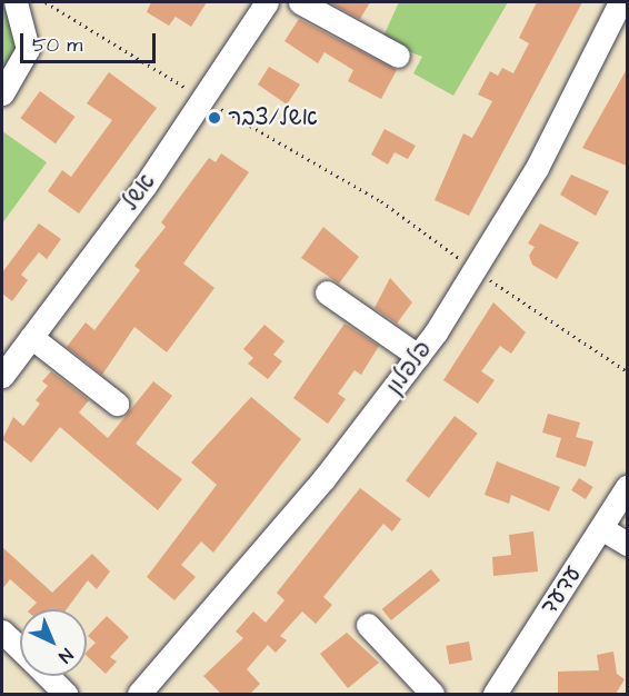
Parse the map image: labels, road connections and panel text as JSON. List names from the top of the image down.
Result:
{
  "streets": {
    "street": ["אשל", "פלפלון", "עדעד"]
  },
  "places": ["אשל/צבר"],
  "scale_bar": "50 m",
  "north": "bottom right"
}
